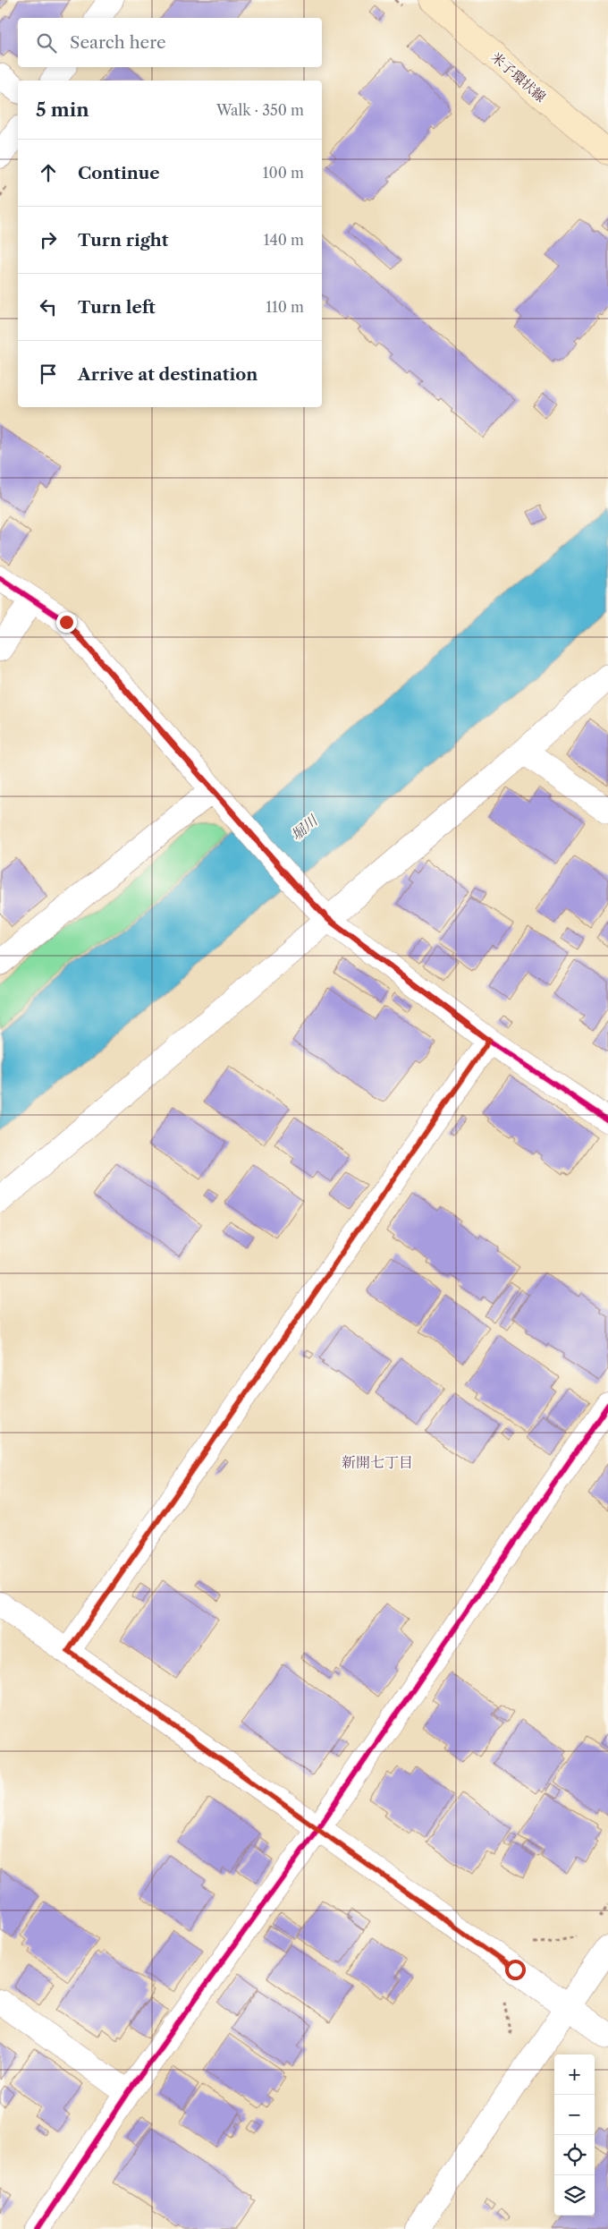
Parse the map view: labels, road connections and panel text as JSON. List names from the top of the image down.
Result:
{
  "streets": {
    "main road": ["米子環状線"]
  },
  "districts": ["新開七丁目"],
  "water": ["堀川"],
  "page": {
    "search": "Search here",
    "heading": ["5 min", "Walk · 350 m"],
    "list": [
      ["Continue", "100 m"],
      ["Turn right", "140 m"],
      ["Turn left", "110 m"],
      "Arrive at destination"
    ],
    "map_buttons": ["+", "−"]
  }
}
